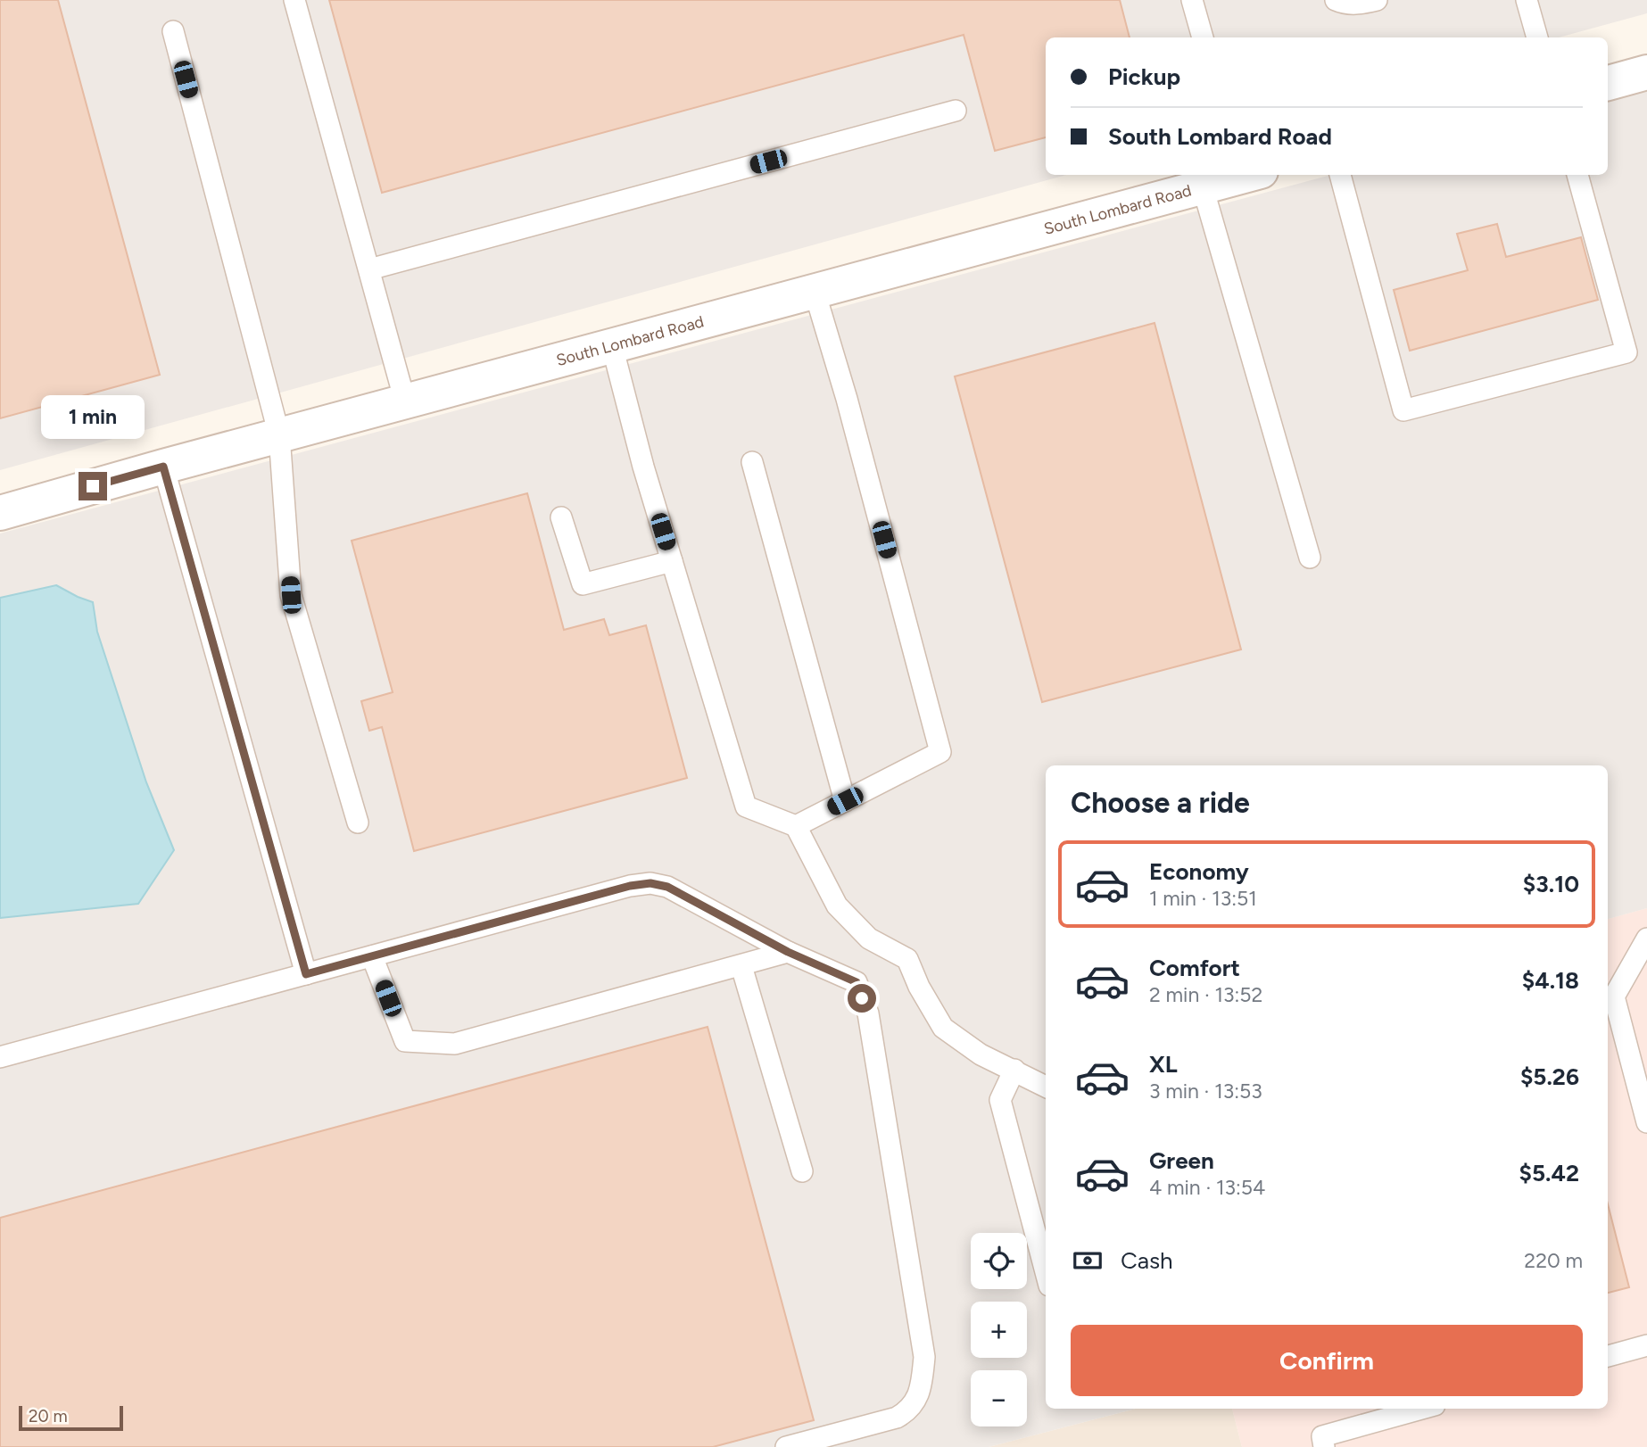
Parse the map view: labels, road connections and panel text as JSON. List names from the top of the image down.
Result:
{
  "streets": {
    "street": ["South Lombard Road"]
  },
  "scale_bar": "20 m",
  "page": {
    "banner": ["Pickup", "South Lombard Road"],
    "bubble": "1 min",
    "heading": "Choose a ride",
    "list": [
      {
        "name": "Economy",
        "note": "1 min · 13:51",
        "value": "$3.10"
      },
      {
        "name": "Comfort",
        "note": "2 min · 13:52",
        "value": "$4.18"
      },
      {
        "name": "XL",
        "note": "3 min · 13:53",
        "value": "$5.26"
      },
      {
        "name": "Green",
        "note": "4 min · 13:54",
        "value": "$5.42"
      }
    ],
    "pay": ["Cash", "220 m"],
    "map_buttons": ["+", "−"],
    "buttons": "Confirm",
    "scale": "20 m"
  }
}
